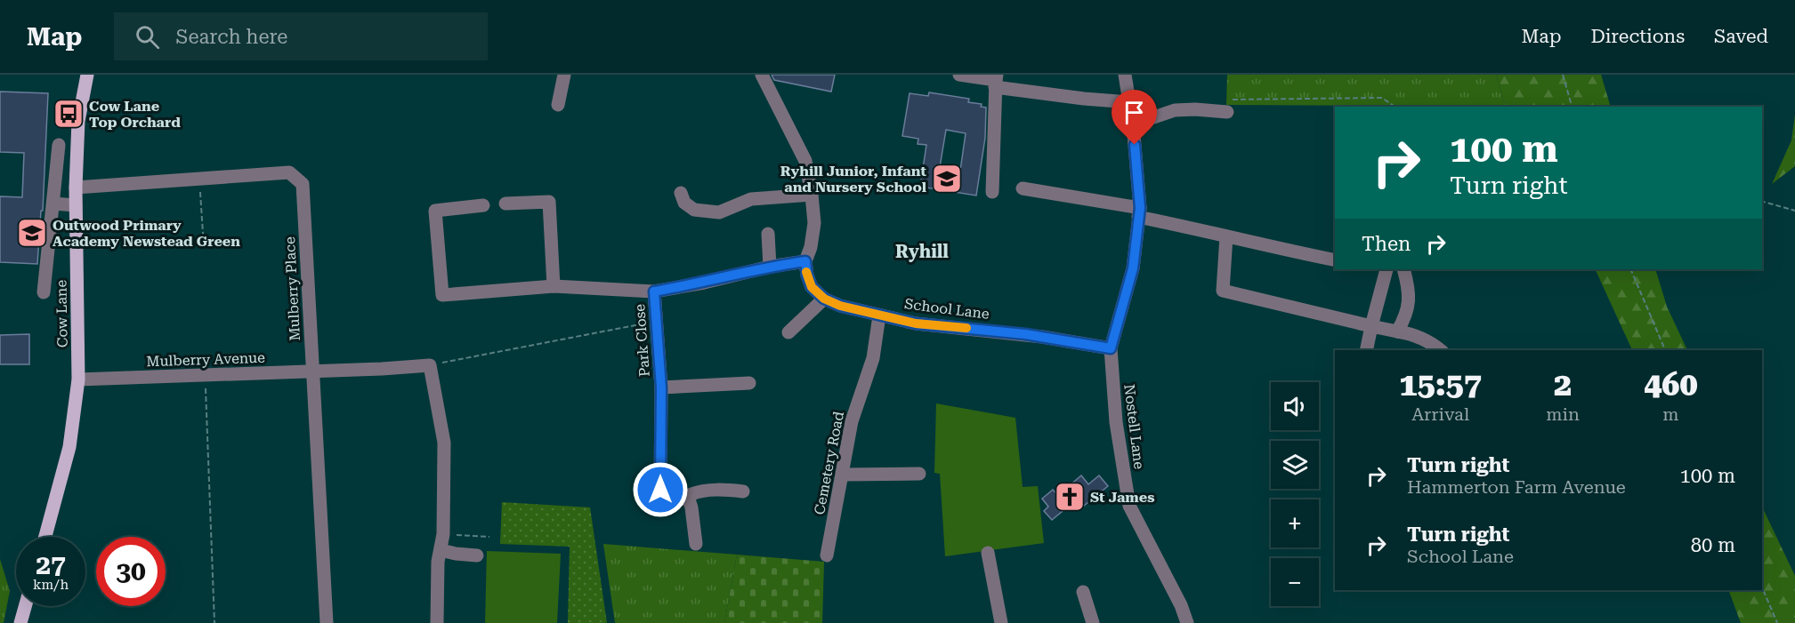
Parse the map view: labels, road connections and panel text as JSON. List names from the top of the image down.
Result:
{
  "streets": {
    "main road": ["Cow Lane"],
    "street": [
      "Mulberry Place",
      "School Lane",
      "Park Close",
      "Mulberry Avenue",
      "Nostell Lane",
      "Cemetery Road"
    ]
  },
  "crossings": [
    ["Mulberry Place", "Cow Lane"],
    ["Mulberry Place", "Mulberry Avenue"],
    ["School Lane", "Nostell Lane"],
    ["School Lane", "Cemetery Road"],
    ["Cow Lane", "Mulberry Avenue"]
  ],
  "districts": ["Ryhill"],
  "places": {
    "bus stop": ["Cow Lane Top Orchard"],
    "school or university": ["Ryhill Junior, Infant and Nursery School", "Outwood Primary Academy Newstead Green"],
    "church": ["St James"]
  },
  "page": {
    "header": "Map",
    "search": "Search here",
    "nav": ["Map", "Directions", "Saved"],
    "turn": ["100 m", "Turn right"],
    "then": "Then",
    "eta": [
      "15:57",
      "Arrival",
      "2",
      "min",
      "460",
      "m"
    ],
    "map_buttons": ["+", "−"],
    "list": [
      {
        "name": "Turn right",
        "note": "Hammerton Farm Avenue",
        "value": "100 m"
      },
      {
        "name": "Turn right",
        "note": "School Lane",
        "value": "80 m"
      }
    ],
    "speed": "27 km/h",
    "limit": "30"
  }
}
